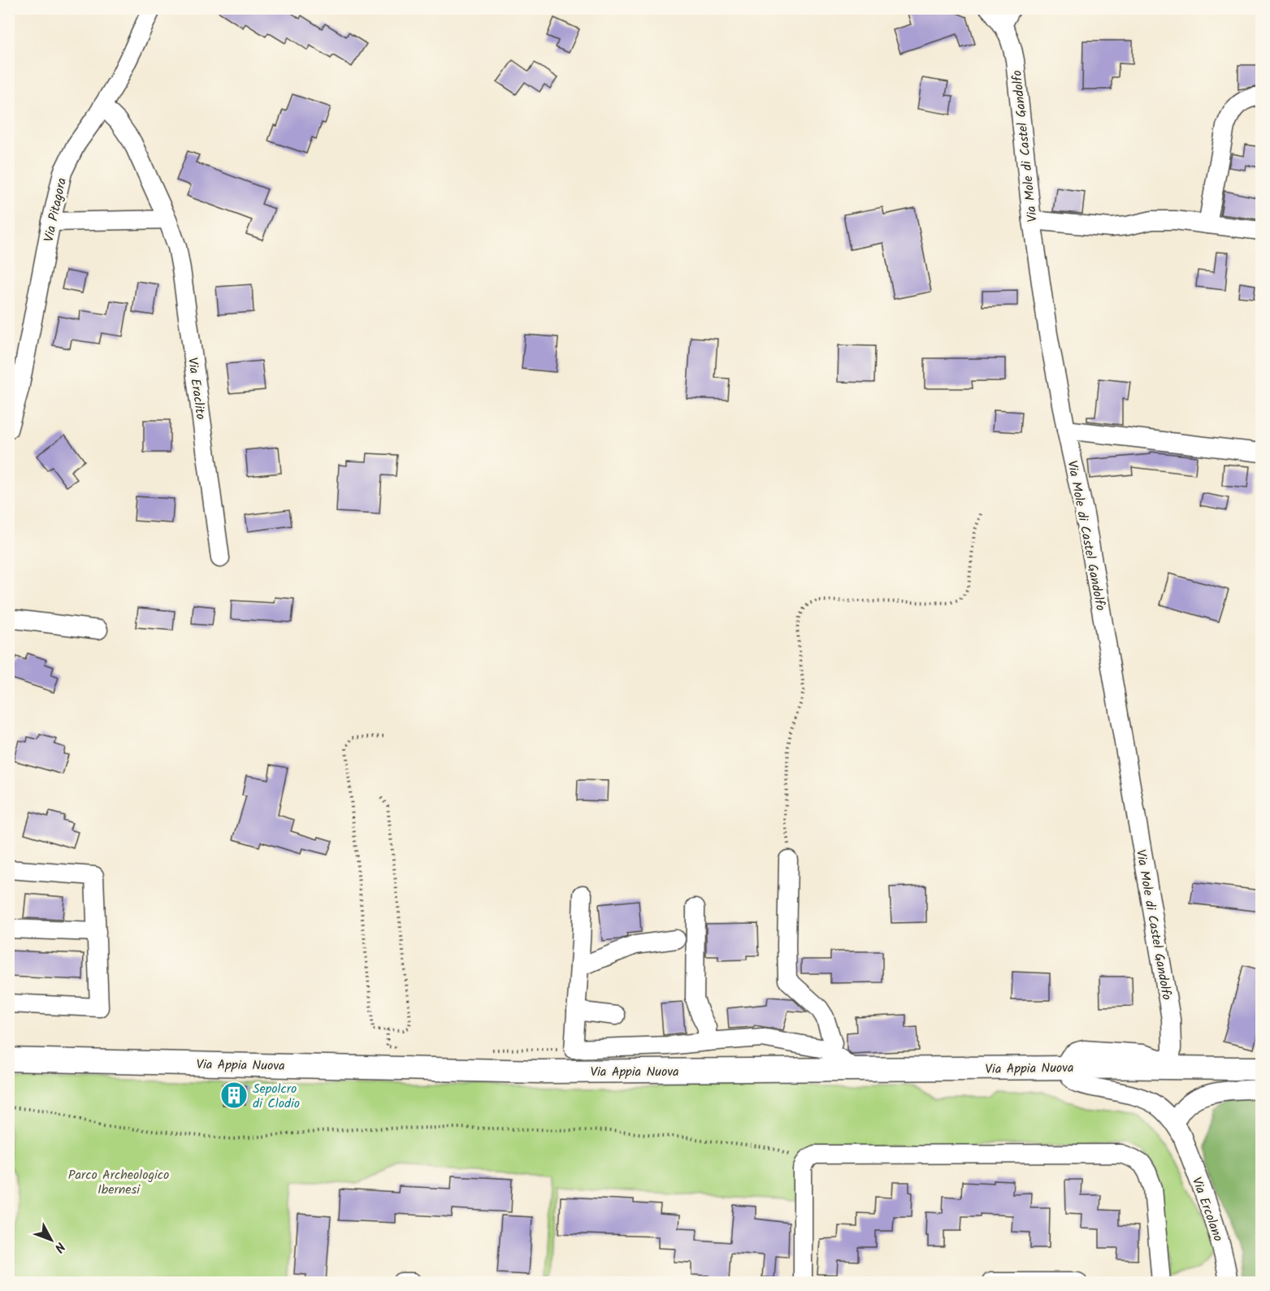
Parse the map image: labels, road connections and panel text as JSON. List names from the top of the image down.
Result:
{
  "streets": {
    "main road": ["Via Appia Nuova"],
    "street": [
      "Via Mole di Castel Gandolfo",
      "Via Pitagora",
      "Via Eraclito",
      "Via Ercolano"
    ]
  },
  "crossings": [
    ["Via Mole di Castel Gandolfo", "Via Appia Nuova"],
    ["Via Pitagora", "Via Eraclito"]
  ],
  "parks": ["Parco Archeologico Ibernesi"],
  "places": {
    "building": ["Sepolcro di Clodio"]
  },
  "north": "bottom right"
}
